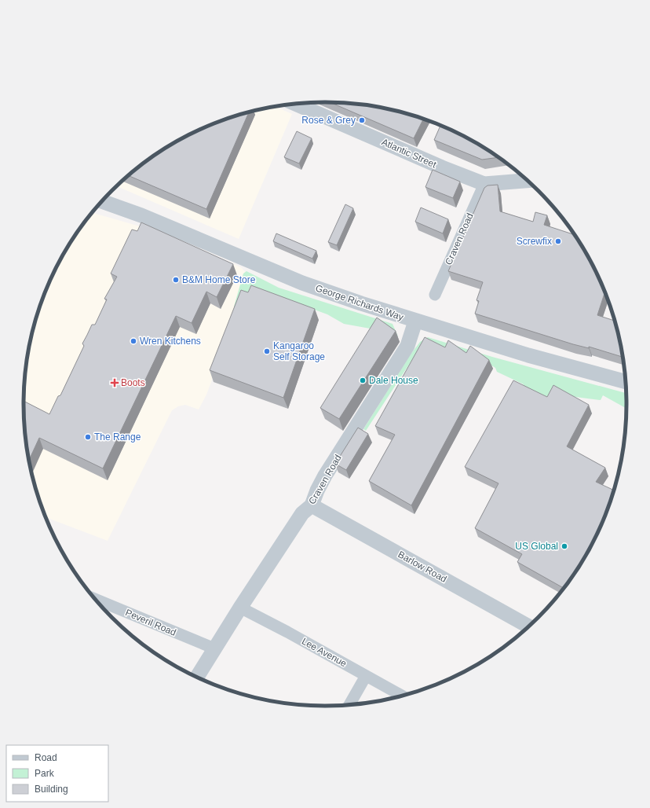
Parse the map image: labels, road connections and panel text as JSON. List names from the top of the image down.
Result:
{
  "streets": {
    "street": [
      "Atlantic Street",
      "Craven Road",
      "George Richards Way",
      "Barlow Road",
      "Peveril Road",
      "Lee Avenue"
    ]
  },
  "crossings": [
    ["Atlantic Street", "Craven Road"],
    ["Craven Road", "George Richards Way"],
    ["Craven Road", "Barlow Road"],
    ["Craven Road", "Peveril Road"],
    ["Craven Road", "Lee Avenue"]
  ],
  "places": {
    "other": [
      "Rose & Grey",
      "Screwfix",
      "B&M Home Store",
      "Wren Kitchens",
      "Kangaroo Self Storage",
      "Dale House",
      "The Range",
      "US Global"
    ],
    "health": ["Boots"]
  },
  "legend": ["Road", "Park", "Building"]
}
